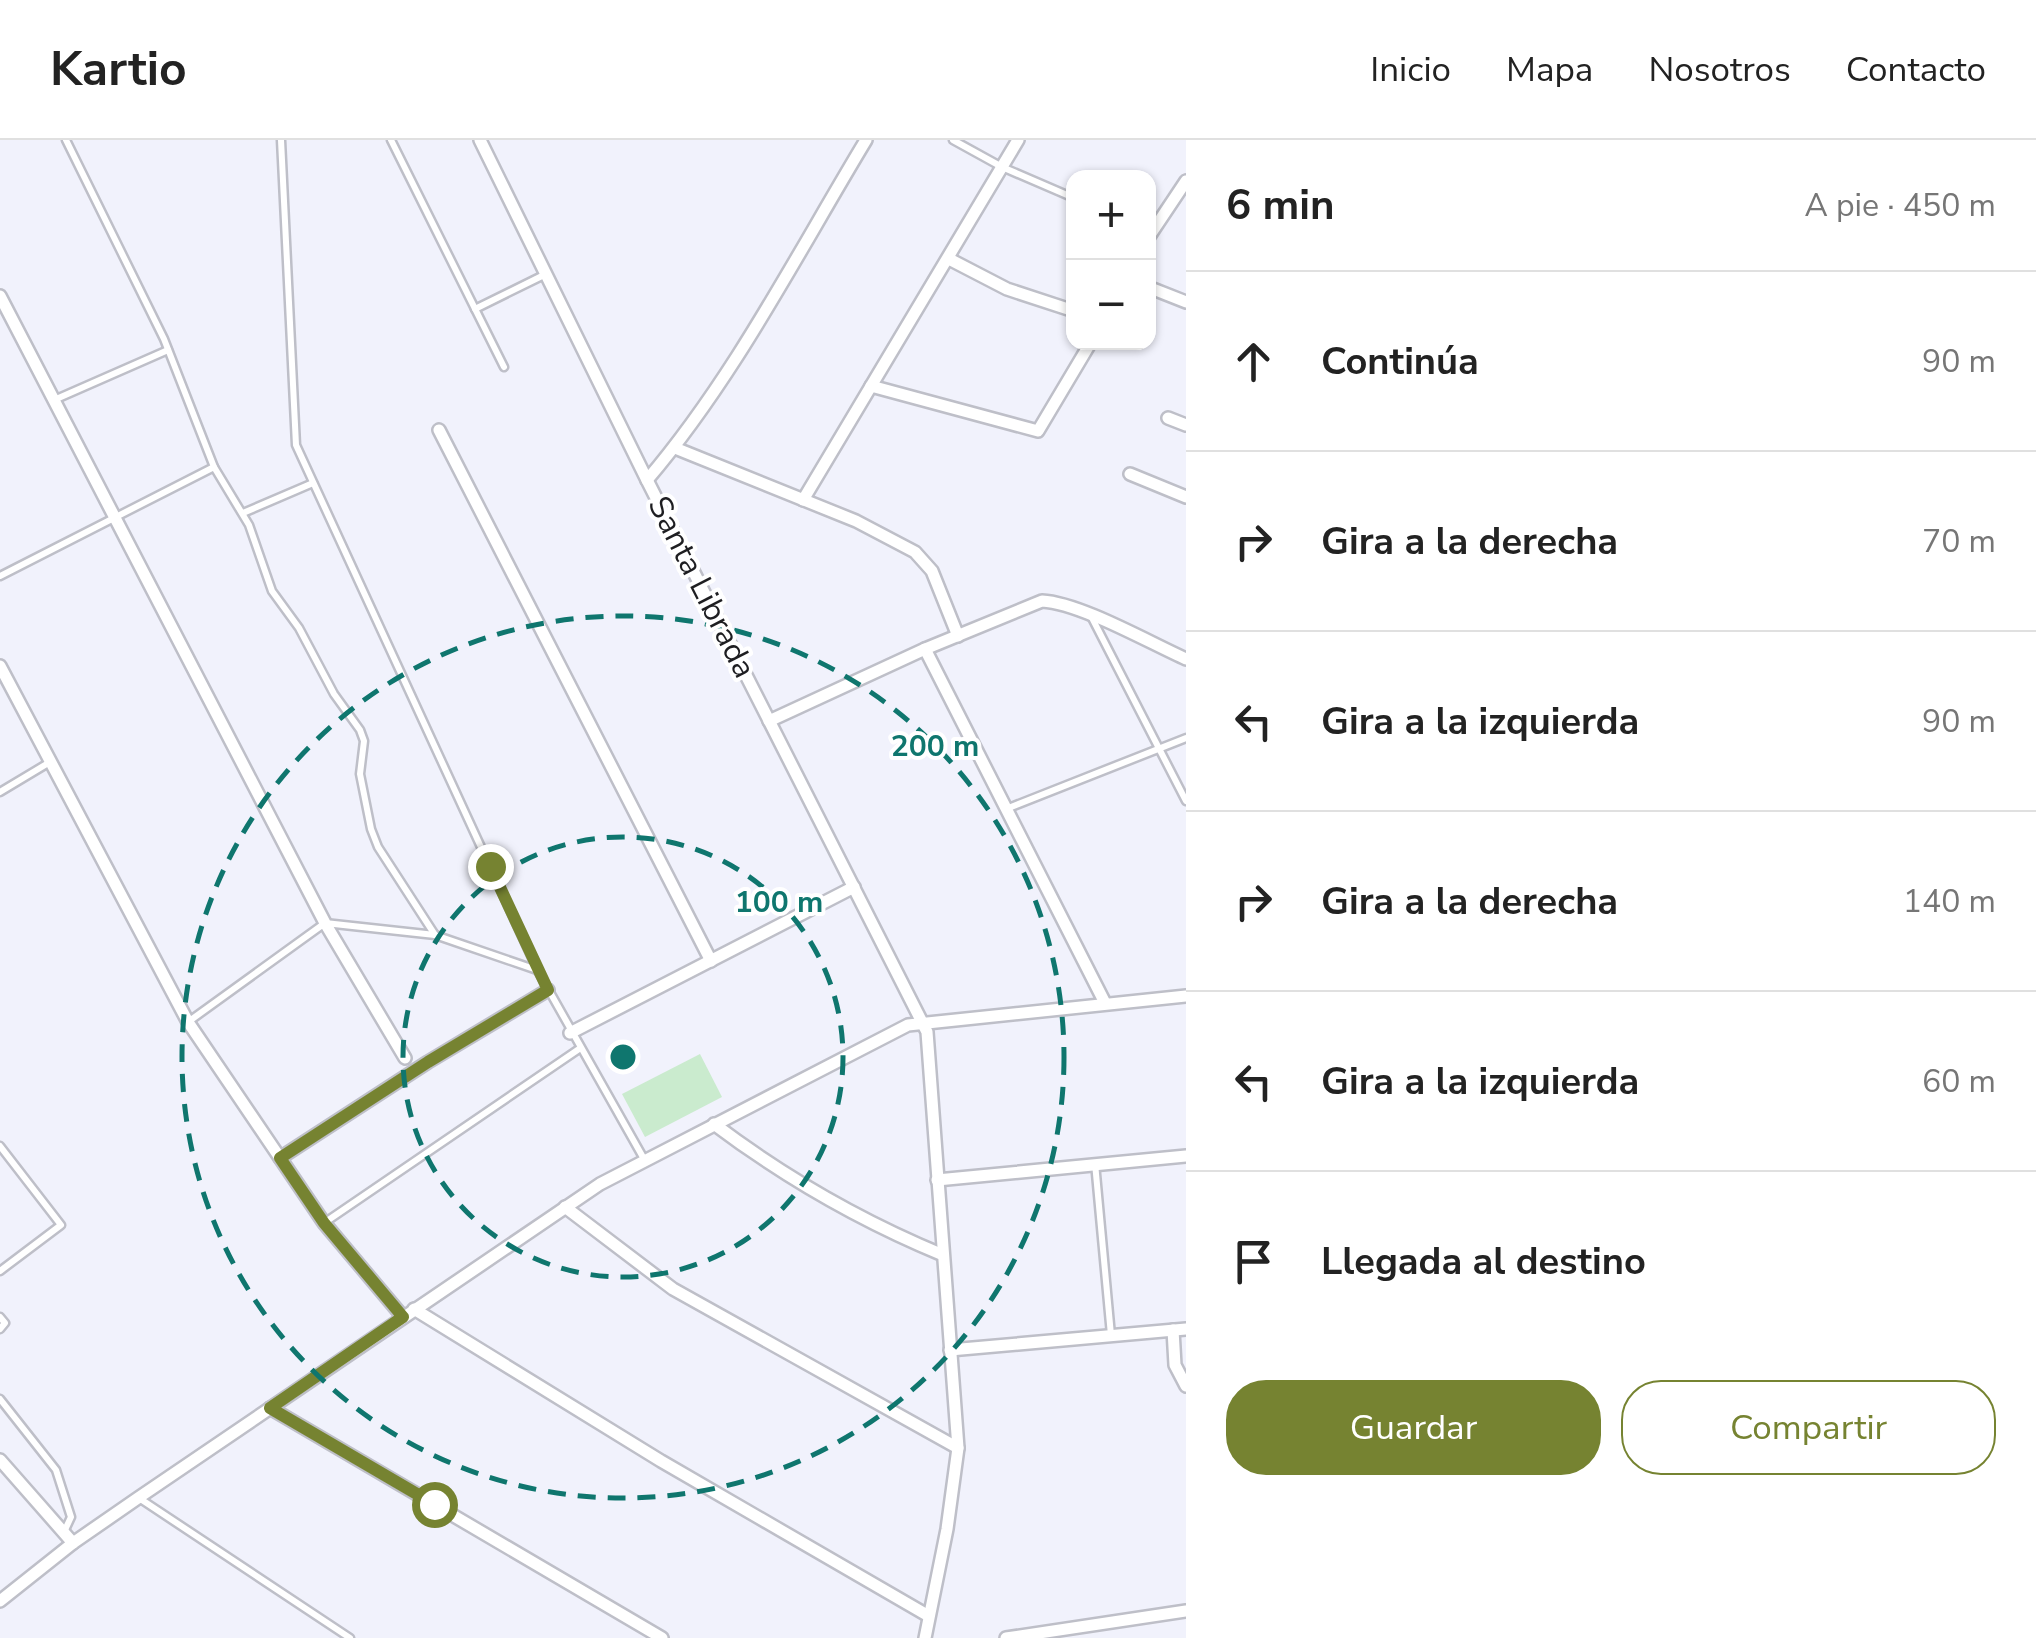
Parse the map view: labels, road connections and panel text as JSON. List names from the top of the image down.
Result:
{
  "streets": {
    "street": ["Santa Librada"]
  },
  "page": {
    "header": "Kartio",
    "nav": [
      "Inicio",
      "Mapa",
      "Nosotros",
      "Contacto"
    ],
    "heading": ["6 min", "A pie · 450 m"],
    "map_buttons": ["+", "−"],
    "list": [
      ["Continúa", "90 m"],
      ["Gira a la derecha", "70 m"],
      ["Gira a la izquierda", "90 m"],
      ["Gira a la derecha", "140 m"],
      ["Gira a la izquierda", "60 m"],
      "Llegada al destino"
    ],
    "buttons": ["Guardar", "Compartir"]
  },
  "rings": ["200 m", "100 m"]
}
